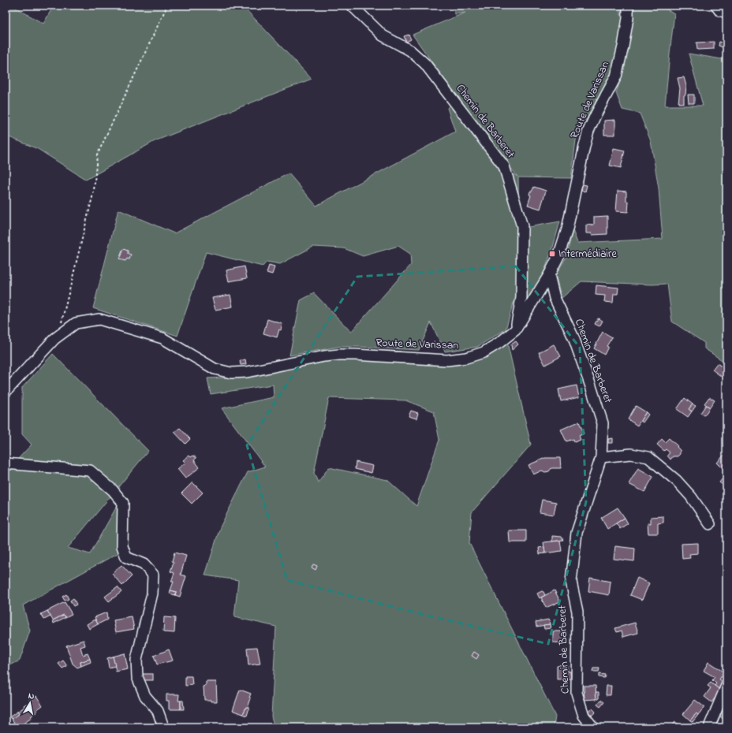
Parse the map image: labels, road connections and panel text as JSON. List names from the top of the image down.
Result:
{
  "streets": {
    "street": ["Route de Varissan", "Chemin de Barberet"]
  },
  "crossings": [
    ["Route de Varissan", "Chemin de Barberet"]
  ],
  "places": {
    "transit": ["Intermédiaire"]
  },
  "north": "top"
}
